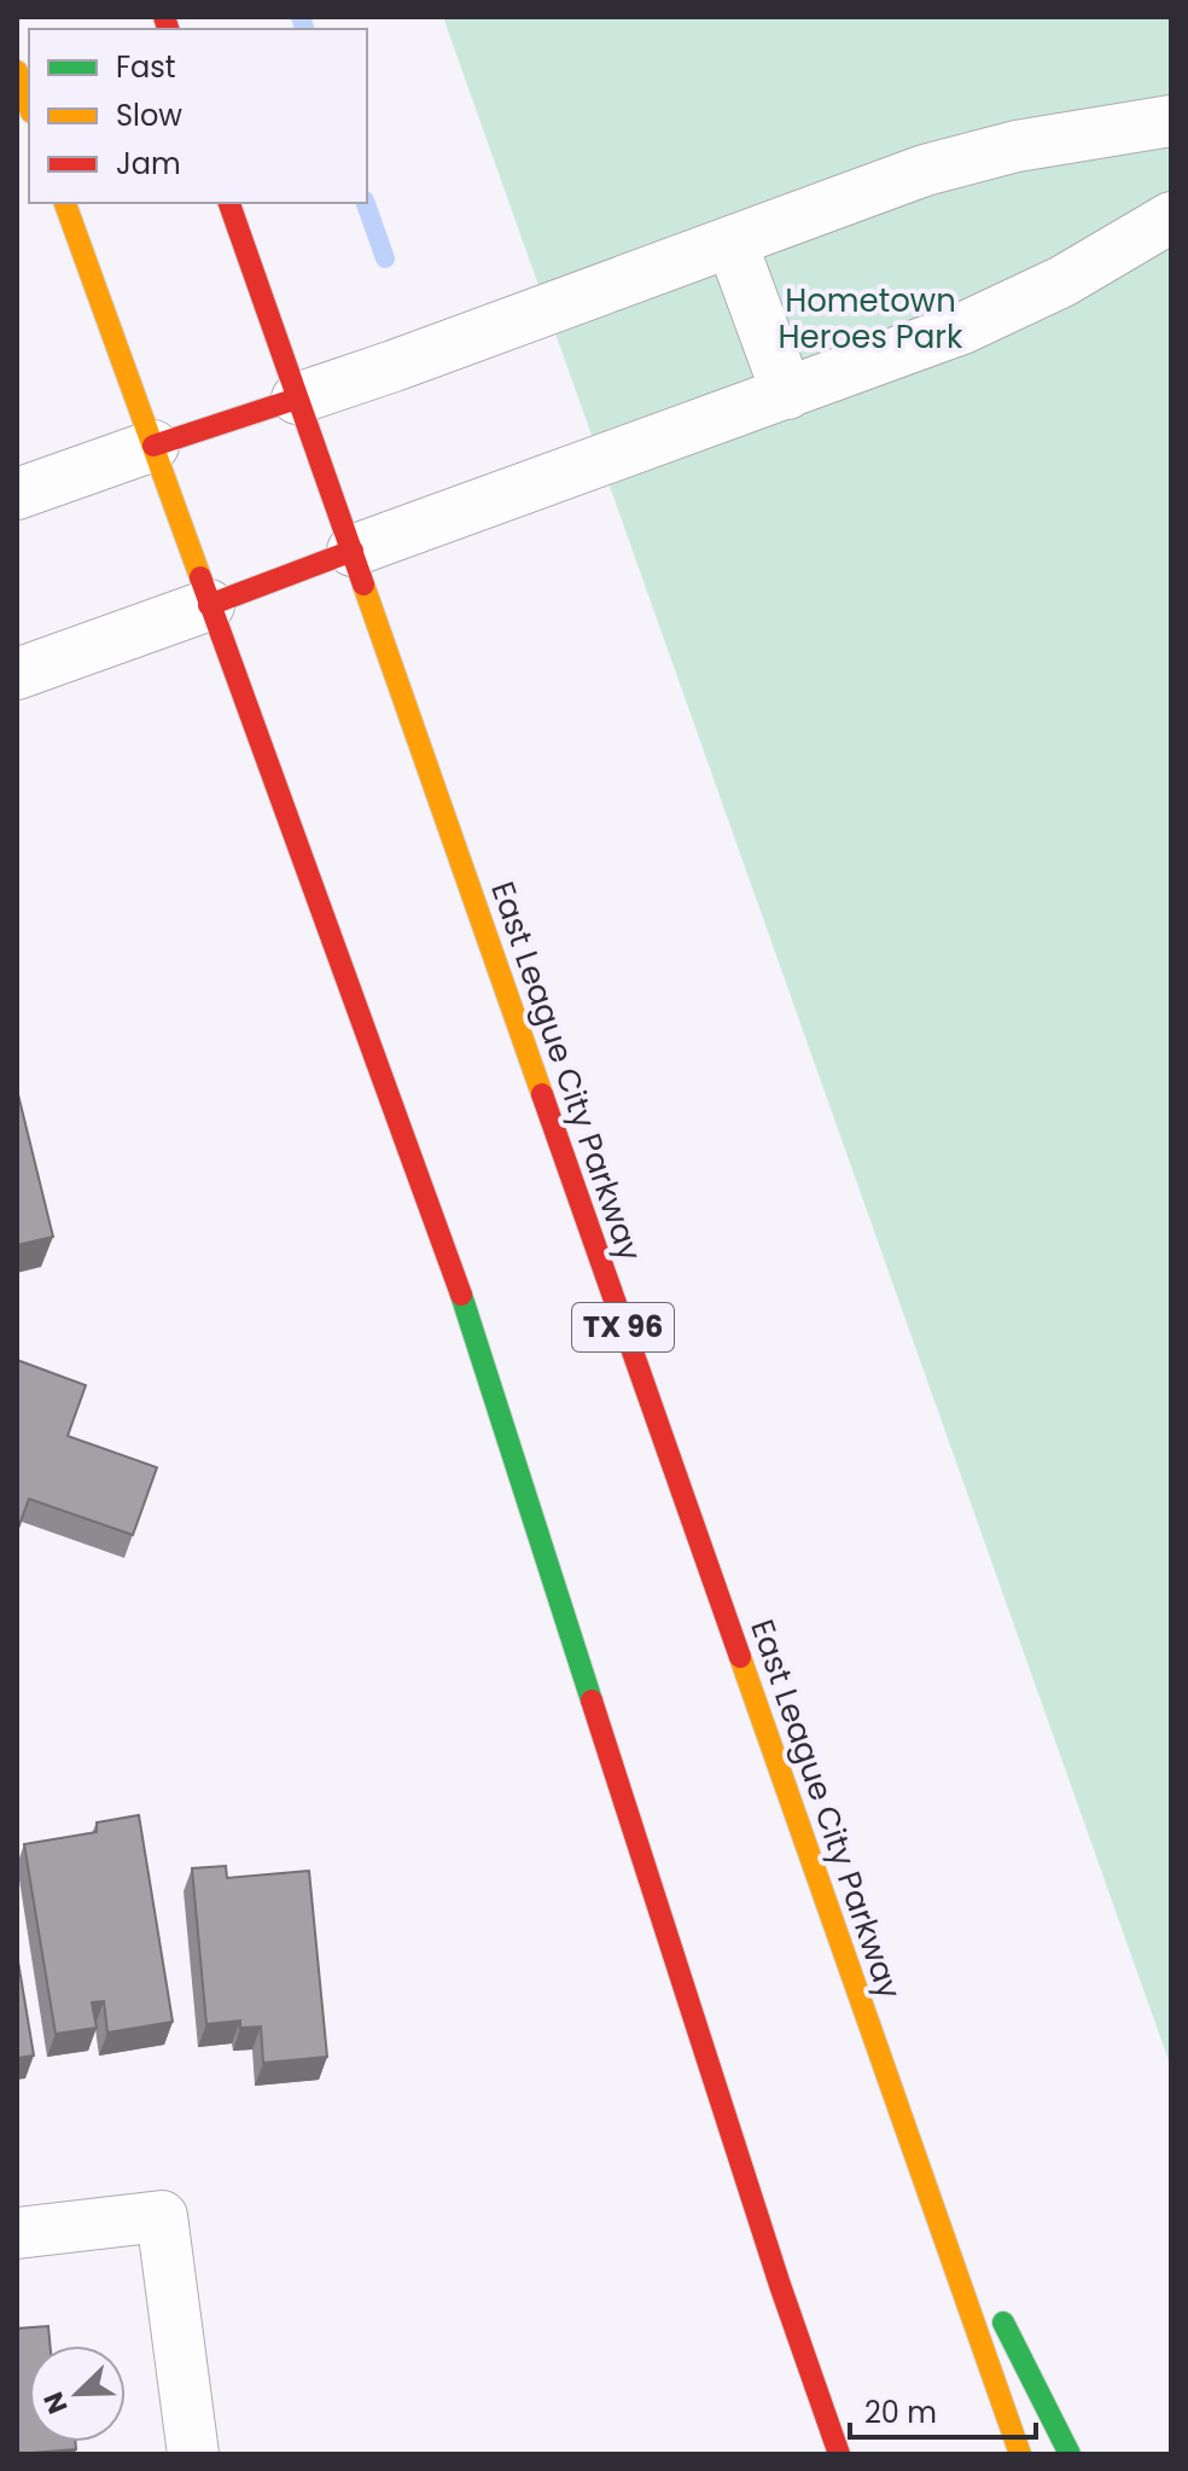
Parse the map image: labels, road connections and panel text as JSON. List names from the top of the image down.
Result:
{
  "streets": {
    "main road": ["East League City Parkway", "TX 96"]
  },
  "parks": ["Hometown Heroes Park"],
  "legend": ["Fast", "Slow", "Jam"],
  "scale_bar": "20 m",
  "north": "bottom left"
}
